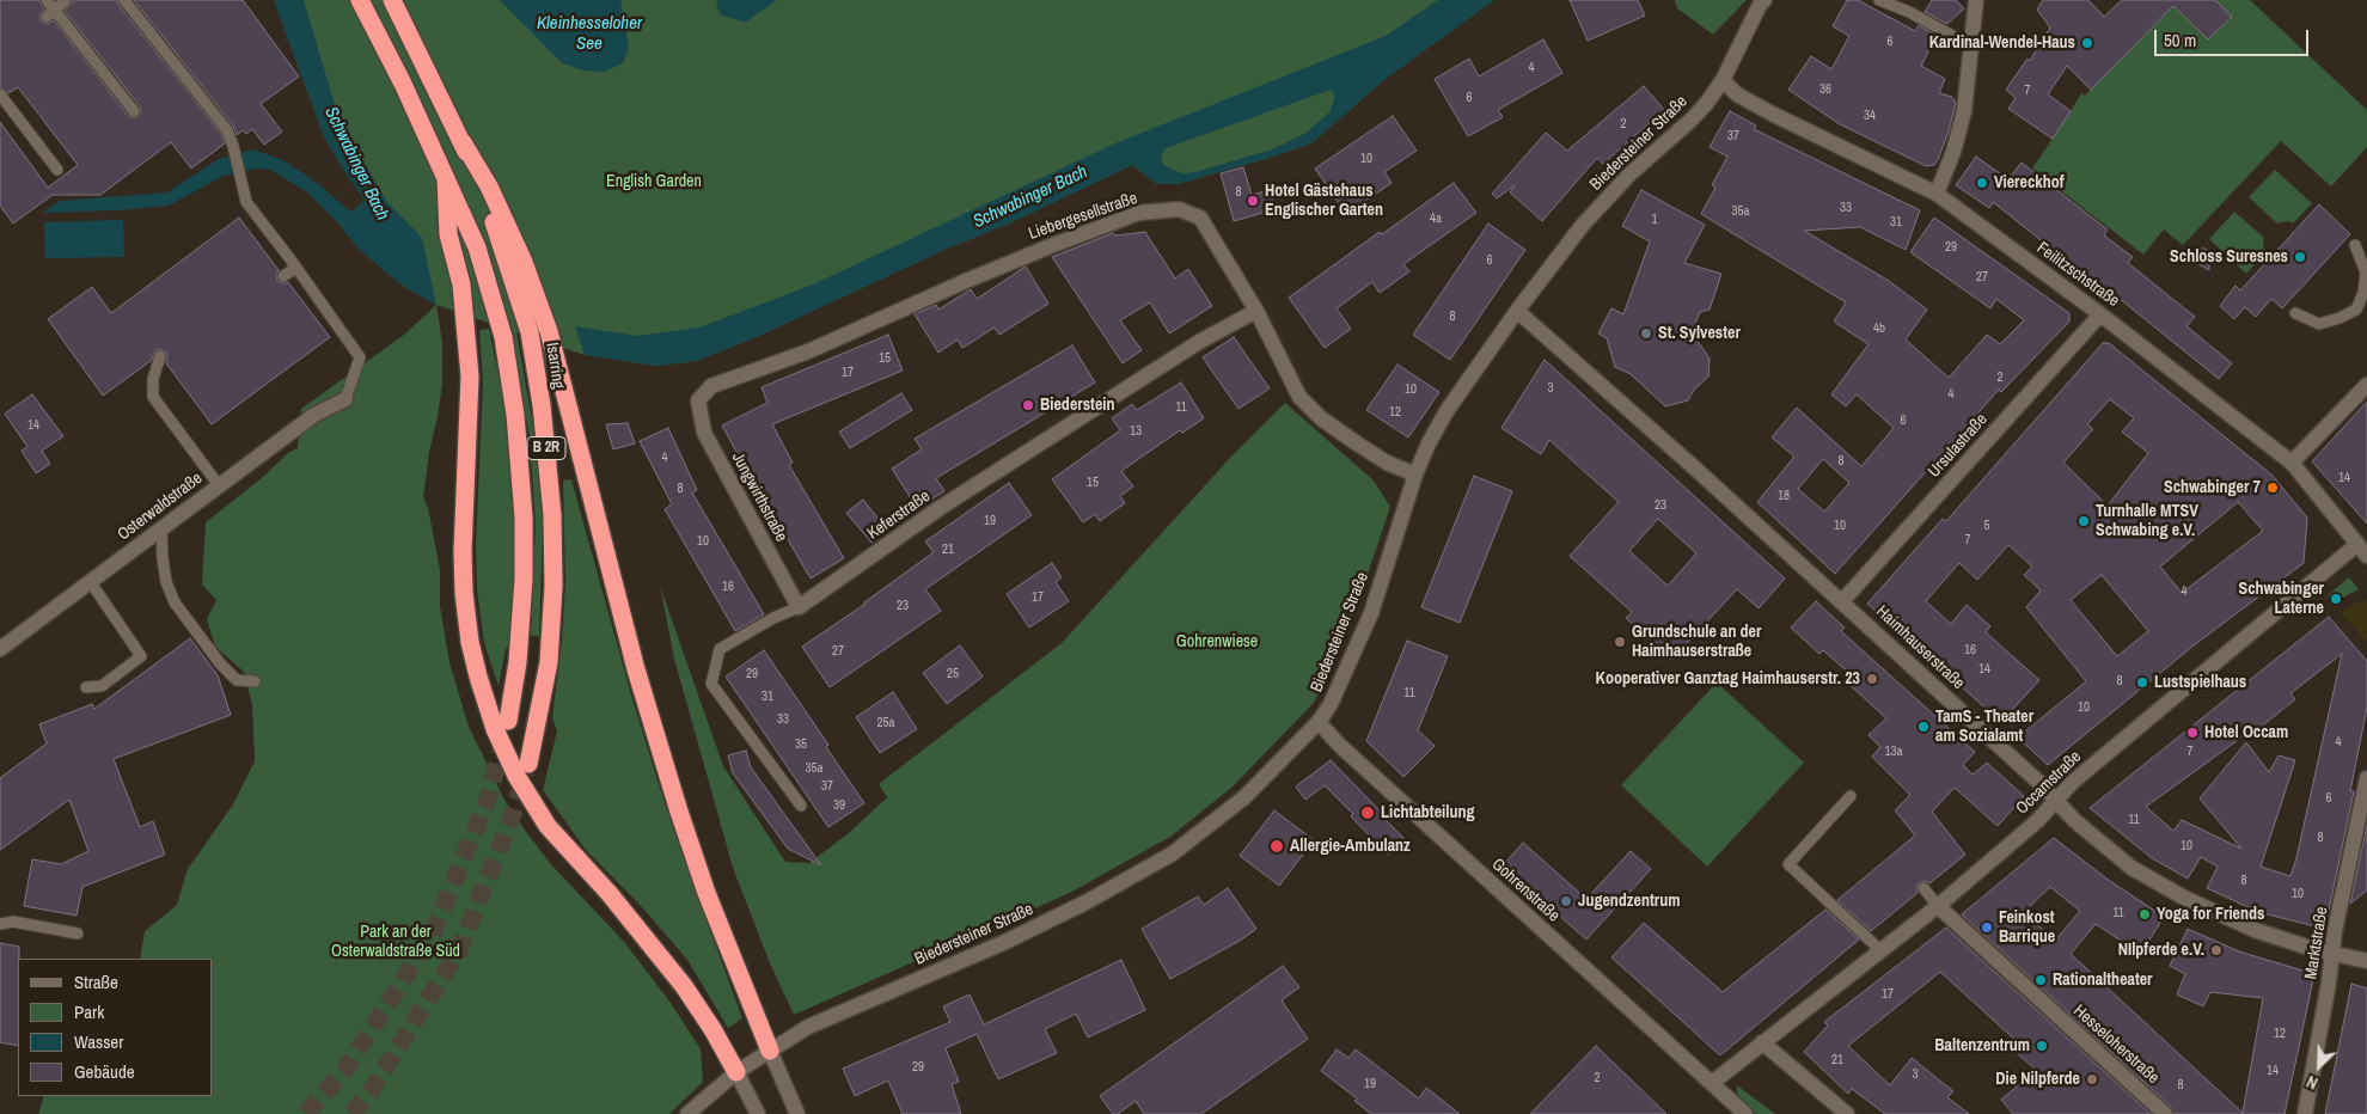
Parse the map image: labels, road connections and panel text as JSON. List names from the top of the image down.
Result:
{
  "streets": {
    "highway": ["Isarring", "B 2R"],
    "street": [
      "Biedersteiner Straße",
      "Liebergesellstraße",
      "Feilitzschstraße",
      "Ursulastraße",
      "Jungwirthstraße",
      "Osterwaldstraße",
      "Keferstraße",
      "Haimhauserstraße",
      "Occamstraße",
      "Gohrenstraße",
      "Marktstraße",
      "Hesseloherstraße"
    ]
  },
  "crossings": [
    ["Biedersteiner Straße", "Liebergesellstraße"],
    ["Biedersteiner Straße", "Feilitzschstraße"],
    ["Biedersteiner Straße", "Haimhauserstraße"],
    ["Biedersteiner Straße", "Gohrenstraße"],
    ["Liebergesellstraße", "Jungwirthstraße"],
    ["Liebergesellstraße", "Keferstraße"],
    ["Feilitzschstraße", "Ursulastraße"],
    ["Feilitzschstraße", "Occamstraße"],
    ["Ursulastraße", "Haimhauserstraße"],
    ["Jungwirthstraße", "Keferstraße"],
    ["Haimhauserstraße", "Occamstraße"],
    ["Haimhauserstraße", "Marktstraße"],
    ["Occamstraße", "Gohrenstraße"],
    ["Occamstraße", "Hesseloherstraße"]
  ],
  "water": ["Kleinhesseloher See", "Schwabinger Bach"],
  "parks": ["English Garden", "Gohrenwiese", "Park an der Osterwaldstraße Süd"],
  "places": [
    "Kardinal-Wendel-Haus",
    "Viereckhof",
    "Hotel Gästehaus Englischer Garten",
    "Schloss Suresnes",
    "St. Sylvester",
    "Biederstein",
    "Schwabinger 7",
    "Turnhalle MTSV Schwabing e.V.",
    "Schwabinger Laterne",
    "Grundschule an der Haimhauserstraße",
    "Kooperativer Ganztag Haimhauserstr. 23",
    "Lustspielhaus",
    "TamS - Theater am Sozialamt",
    "Hotel Occam",
    "Lichtabteilung",
    "Allergie-Ambulanz",
    "Jugendzentrum",
    "Yoga for Friends",
    "Feinkost Barrique",
    "NIlpferde e.V.",
    "Rationaltheater",
    "Baltenzentrum",
    "Die Nilpferde"
  ],
  "house_numbers": [
    "6",
    "4",
    "36",
    "7",
    "6",
    "34",
    "2",
    "37",
    "10",
    "8",
    "33",
    "35a",
    "4a",
    "1",
    "31",
    "29",
    "6",
    "27",
    "8",
    "4b",
    "15",
    "17",
    "2",
    "3",
    "10",
    "4",
    "11",
    "12",
    "6",
    "14",
    "13",
    "4",
    "8",
    "14",
    "15",
    "8",
    "18",
    "23",
    "19",
    "10",
    "5",
    "7",
    "10",
    "21",
    "16",
    "4",
    "17",
    "23",
    "16",
    "27",
    "14",
    "29",
    "25",
    "8",
    "11",
    "31",
    "10",
    "33",
    "25a",
    "4",
    "35",
    "13a",
    "7",
    "35a",
    "37",
    "6",
    "39",
    "11",
    "8",
    "10",
    "8",
    "10",
    "11",
    "17",
    "12",
    "21",
    "29",
    "14",
    "3",
    "2",
    "19",
    "8"
  ],
  "legend": [
    "Straße",
    "Park",
    "Wasser",
    "Gebäude"
  ],
  "scale_bar": "50 m",
  "north": "bottom left"
}
